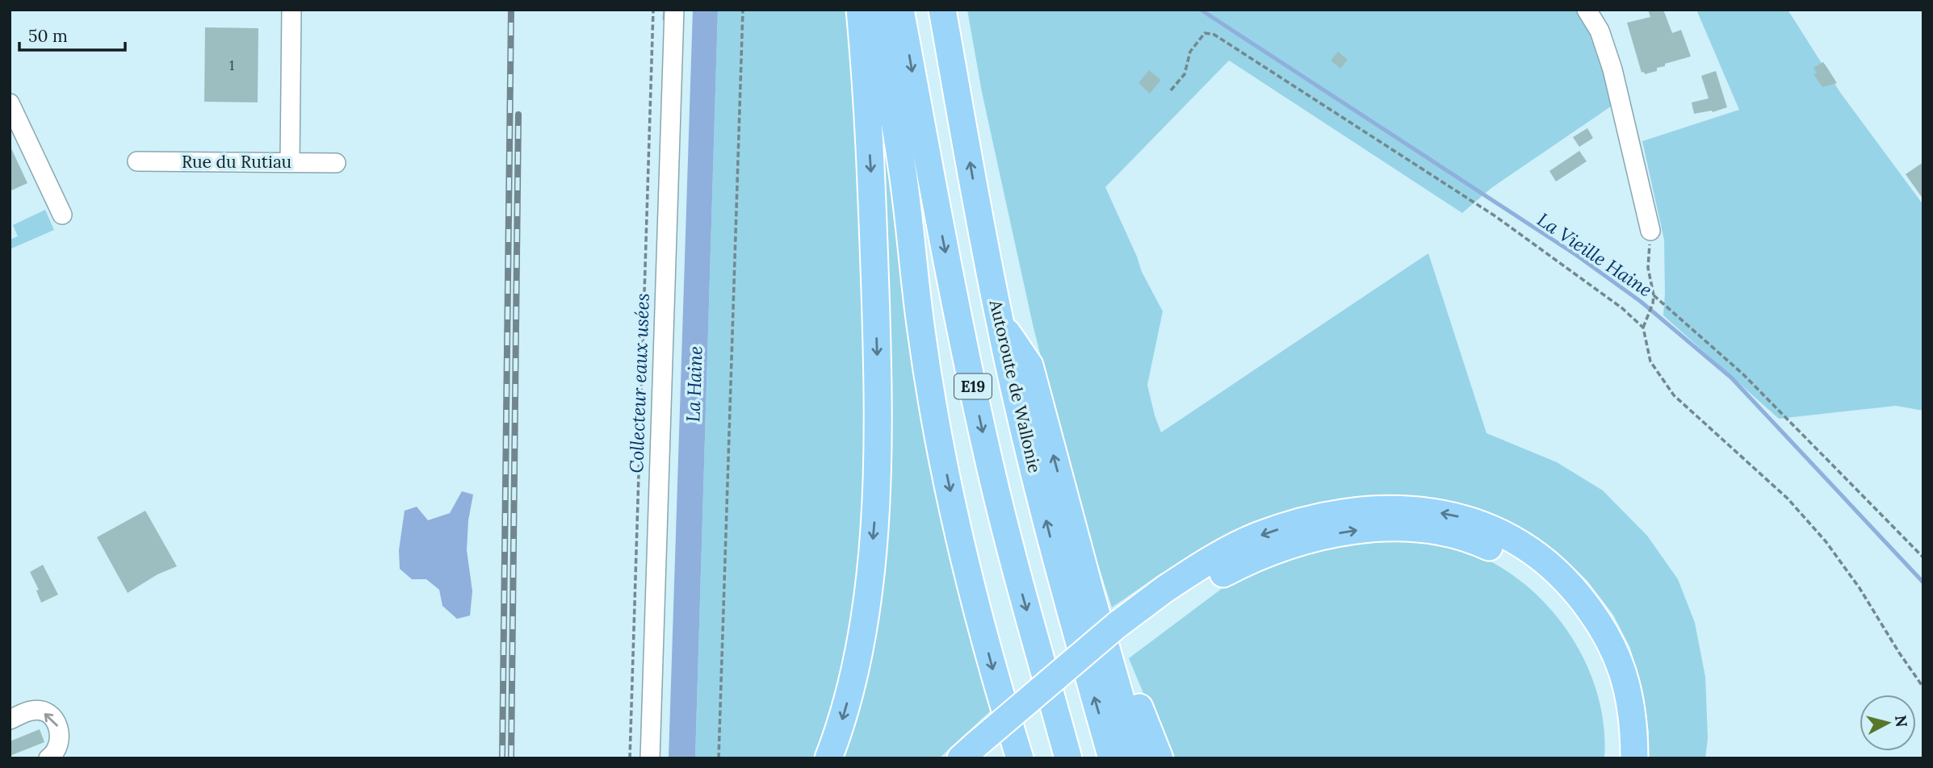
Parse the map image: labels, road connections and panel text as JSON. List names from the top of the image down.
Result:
{
  "streets": {
    "highway": ["E19", "Autoroute de Wallonie"],
    "street": ["Rue du Rutiau"]
  },
  "water": ["La Vieille Haine", "Collecteur eaux usées", "La Haine"],
  "house_numbers": ["1"],
  "scale_bar": "50 m",
  "north": "right"
}
